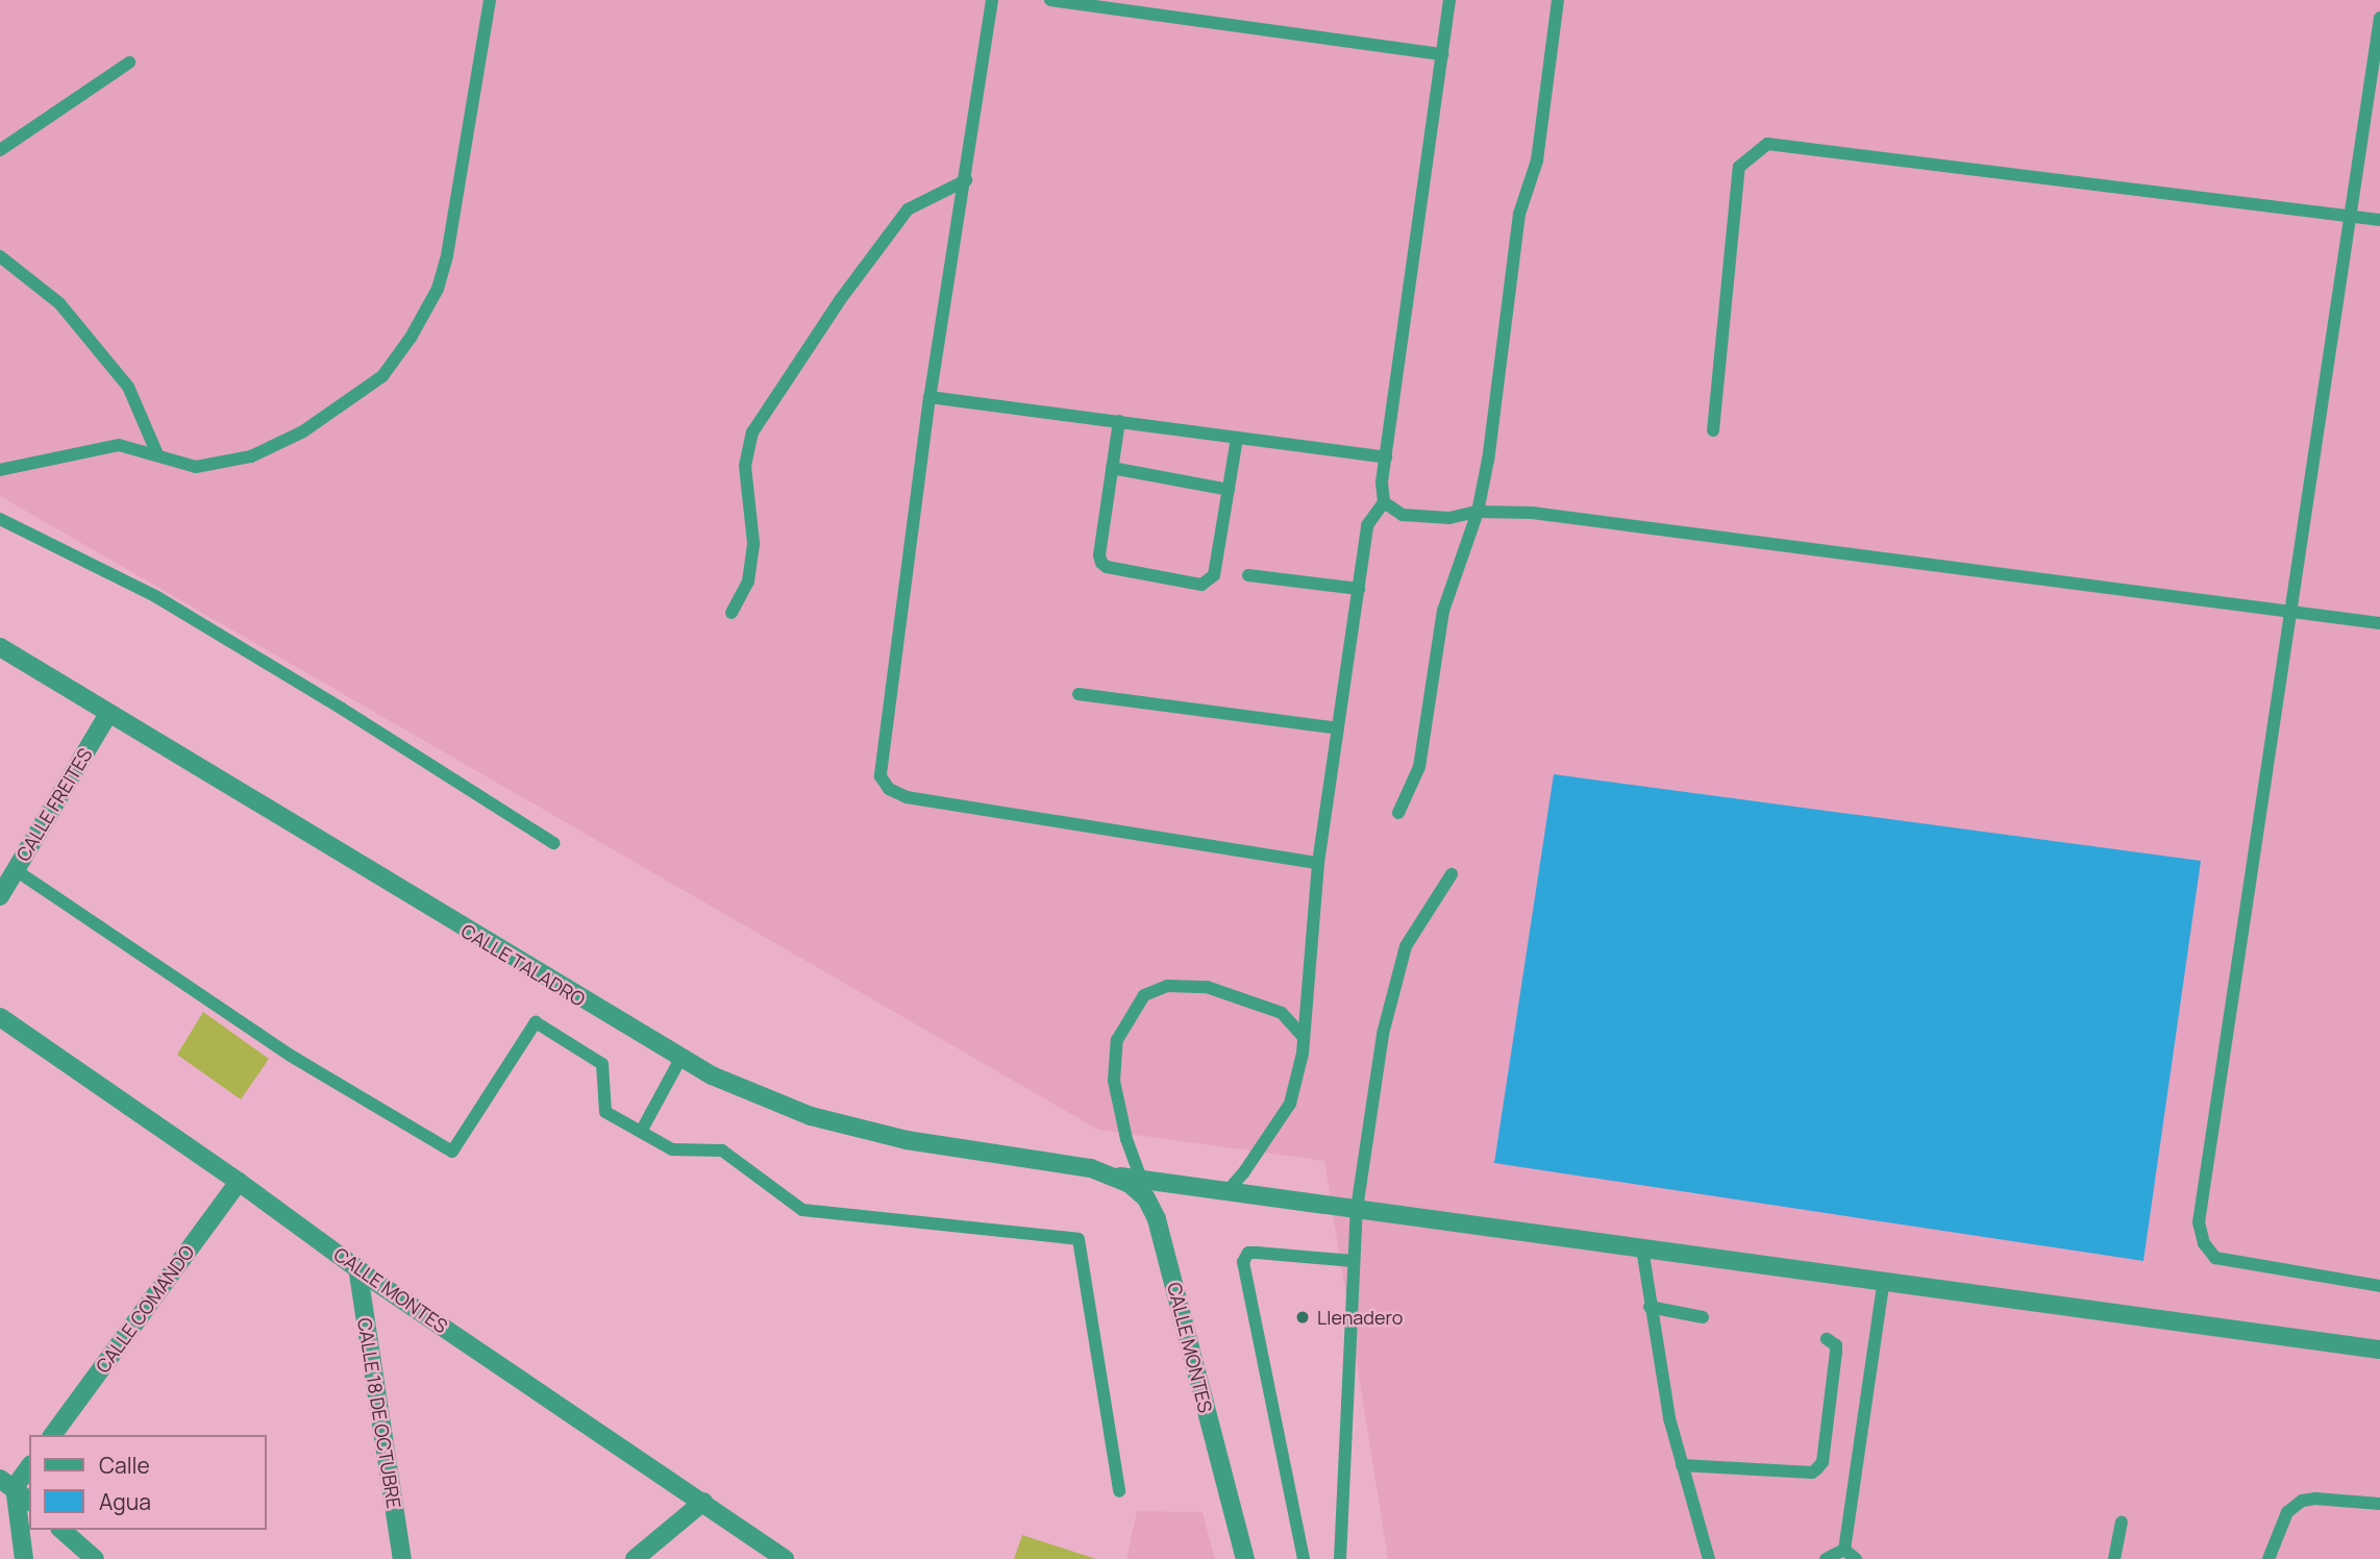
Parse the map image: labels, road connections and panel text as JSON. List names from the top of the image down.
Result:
{
  "streets": {
    "street": [
      "CALLE FREITES",
      "CALLE TALADRO",
      "CALLE MONTES",
      "CALLE COMANDO",
      "CALLE 18 DE OCTUBRE"
    ]
  },
  "crossings": [
    ["CALLE FREITES", "CALLE TALADRO"],
    ["CALLE TALADRO", "CALLE MONTES"],
    ["CALLE MONTES", "CALLE COMANDO"],
    ["CALLE MONTES", "CALLE 18 DE OCTUBRE"]
  ],
  "places": ["Llenadero"],
  "legend": ["Calle", "Agua"]
}
